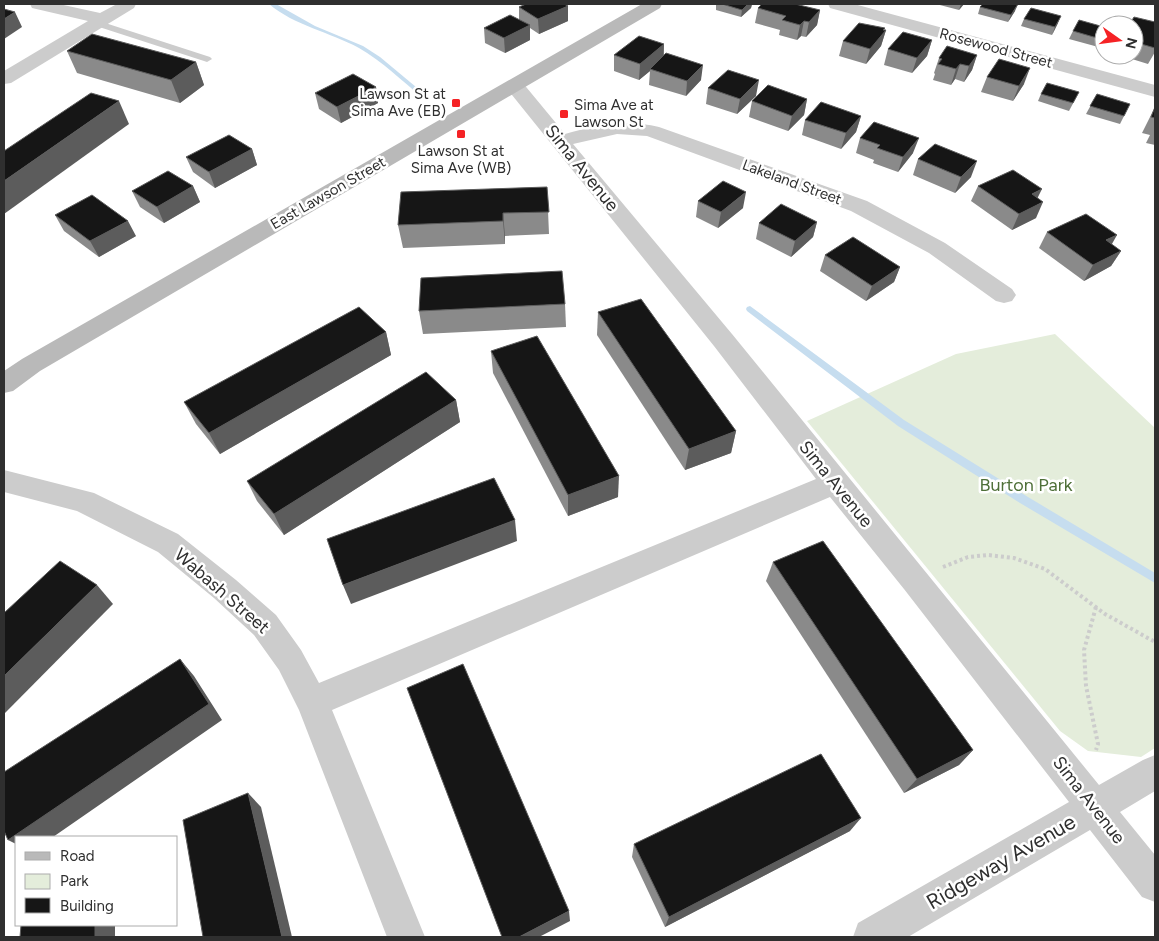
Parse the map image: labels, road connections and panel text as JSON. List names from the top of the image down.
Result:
{
  "streets": {
    "street": [
      "Rosewood Street",
      "Sima Avenue",
      "Lakeland Street",
      "East Lawson Street",
      "Wabash Street",
      "Ridgeway Avenue"
    ]
  },
  "crossings": [
    ["Sima Avenue", "Lakeland Street"],
    ["Sima Avenue", "East Lawson Street"],
    ["Sima Avenue", "Ridgeway Avenue"]
  ],
  "parks": ["Burton Park"],
  "places": {
    "transit": ["Lawson St at Sima Ave (EB)", "Sima Ave at Lawson St", "Lawson St at Sima Ave (WB)"]
  },
  "legend": ["Road", "Park", "Building"],
  "north": "right"
}
